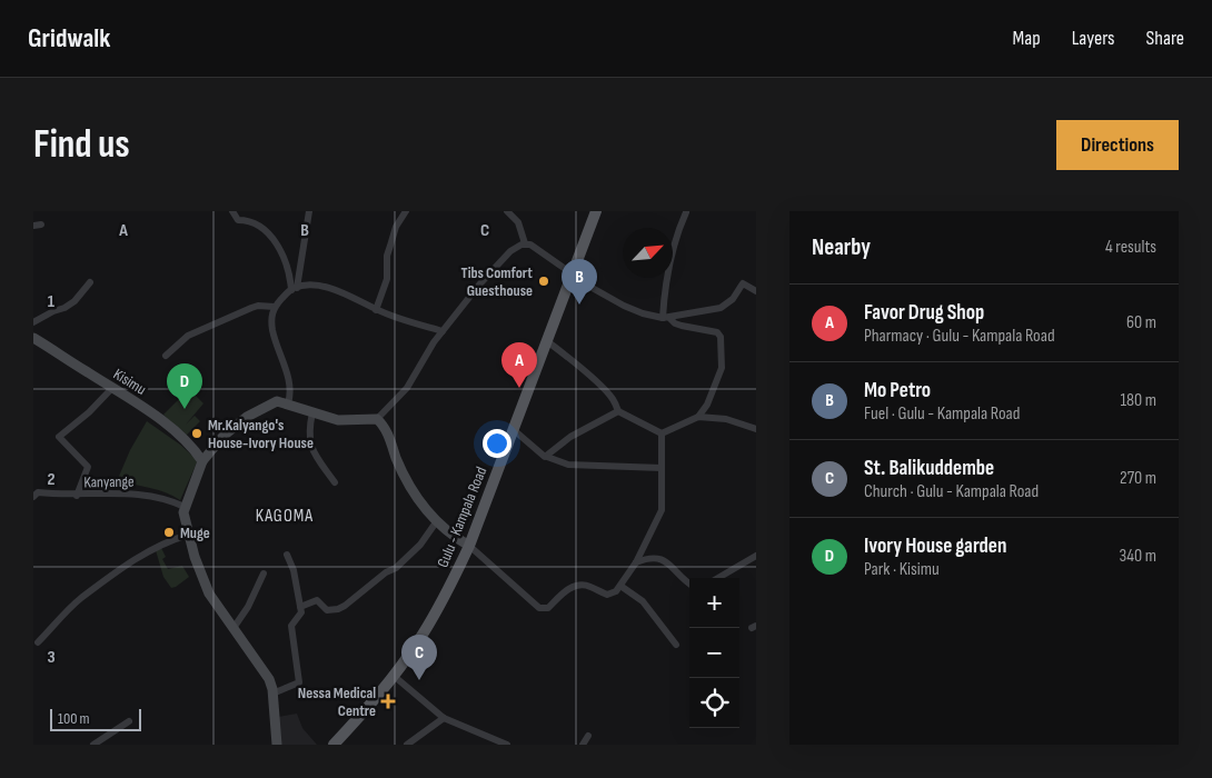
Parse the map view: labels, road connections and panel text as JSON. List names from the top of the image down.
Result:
{
  "streets": {
    "main road": ["Gulu - Kampala Road"],
    "street": ["Kisimu", "Kanyange"]
  },
  "districts": ["KAGOMA"],
  "places": {
    "other": ["Tibs Comfort Guesthouse", "Mr.Kalyango's House-Ivory House", "Muge"],
    "health": ["Nessa Medical Centre"]
  },
  "scale_bar": "100 m",
  "north": "top right",
  "page": {
    "header": "Gridwalk",
    "nav": ["Map", "Layers", "Share"],
    "buttons": "Directions",
    "title": "Find us",
    "heading": ["Nearby", "4 results"],
    "pins": [
      "B",
      "A",
      "D",
      "C"
    ],
    "list": [
      {
        "mark": "A",
        "name": "Favor Drug Shop",
        "note": "Pharmacy · Gulu - Kampala Road",
        "value": "60 m"
      },
      {
        "mark": "B",
        "name": "Mo Petro",
        "note": "Fuel · Gulu - Kampala Road",
        "value": "180 m"
      },
      {
        "mark": "C",
        "name": "St. Balikuddembe",
        "note": "Church · Gulu - Kampala Road",
        "value": "270 m"
      },
      {
        "mark": "D",
        "name": "Ivory House garden",
        "note": "Park · Kisimu",
        "value": "340 m"
      }
    ],
    "map_buttons": ["+", "−"],
    "scale": "100 m"
  },
  "grid": {
    "columns": ["A", "B", "C"],
    "rows": ["1", "2", "3"]
  }
}
